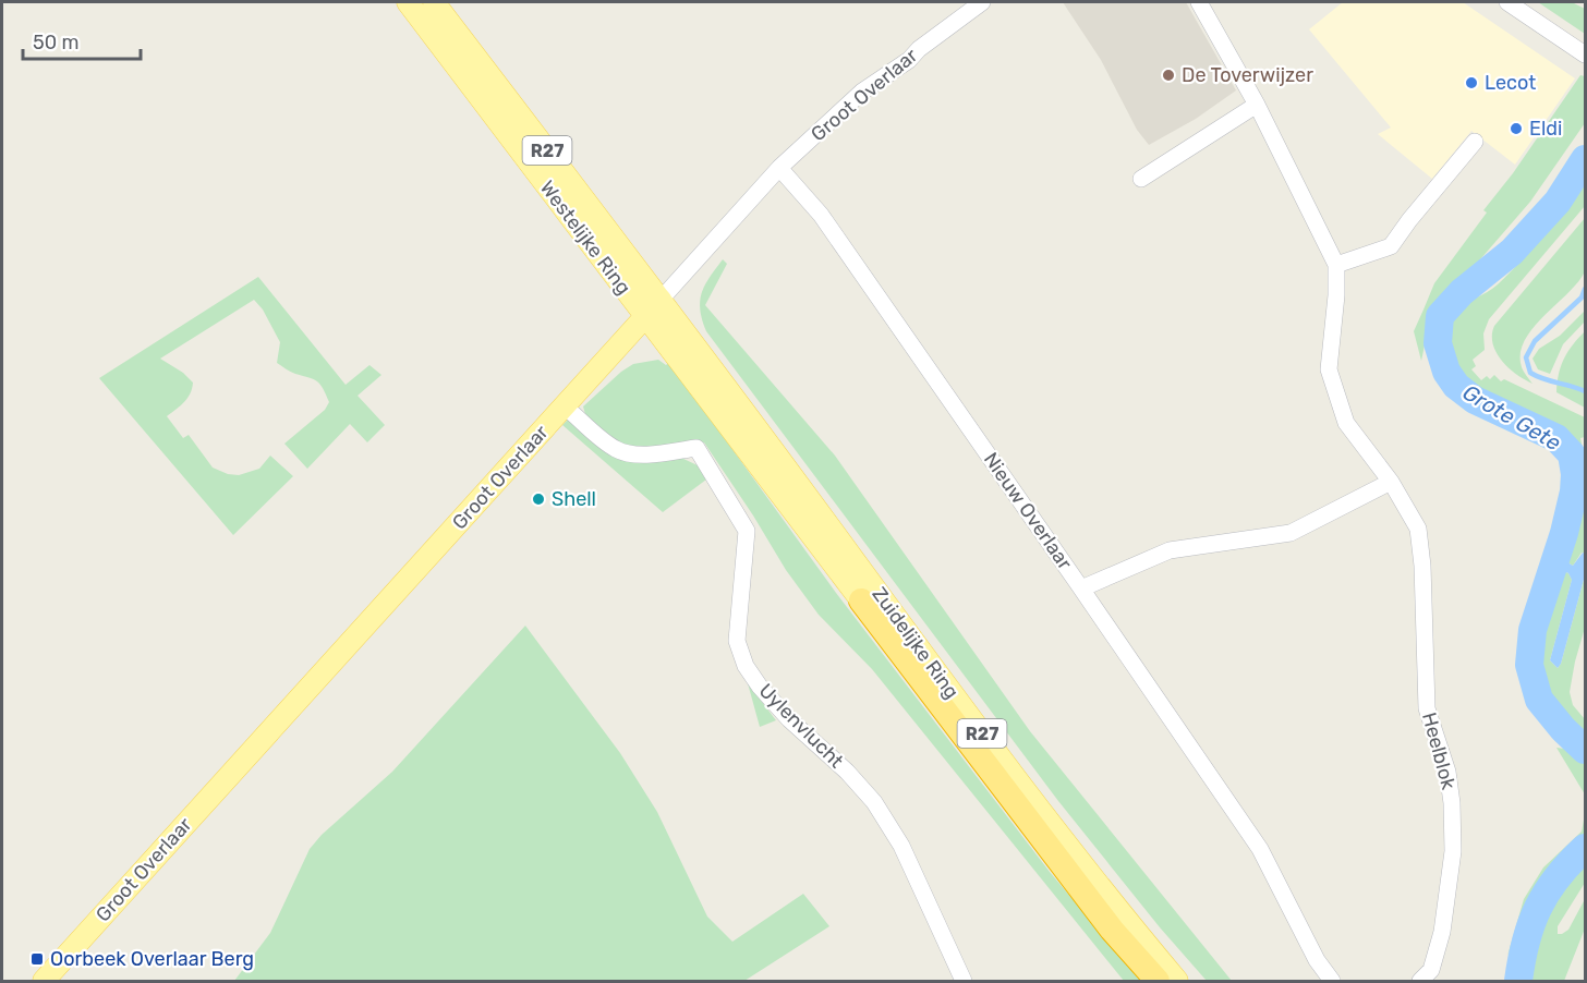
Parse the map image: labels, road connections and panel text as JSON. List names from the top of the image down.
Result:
{
  "streets": {
    "highway": ["R27", "Zuidelijke Ring"],
    "main road": ["Groot Overlaar", "Westelijke Ring"],
    "street": ["Nieuw Overlaar", "Uylenvlucht", "Heelblok"]
  },
  "crossings": [
    ["Groot Overlaar", "Westelijke Ring"],
    ["Groot Overlaar", "Nieuw Overlaar"],
    ["Groot Overlaar", "Zuidelijke Ring"],
    ["Groot Overlaar", "Uylenvlucht"],
    ["Westelijke Ring", "Zuidelijke Ring"],
    ["Nieuw Overlaar", "Heelblok"]
  ],
  "water": ["Grote Gete"],
  "places": {
    "other": [
      "De Toverwijzer",
      "Lecot",
      "Eldi",
      "Shell"
    ],
    "transit": ["Oorbeek Overlaar Berg"]
  },
  "scale_bar": "50 m"
}
